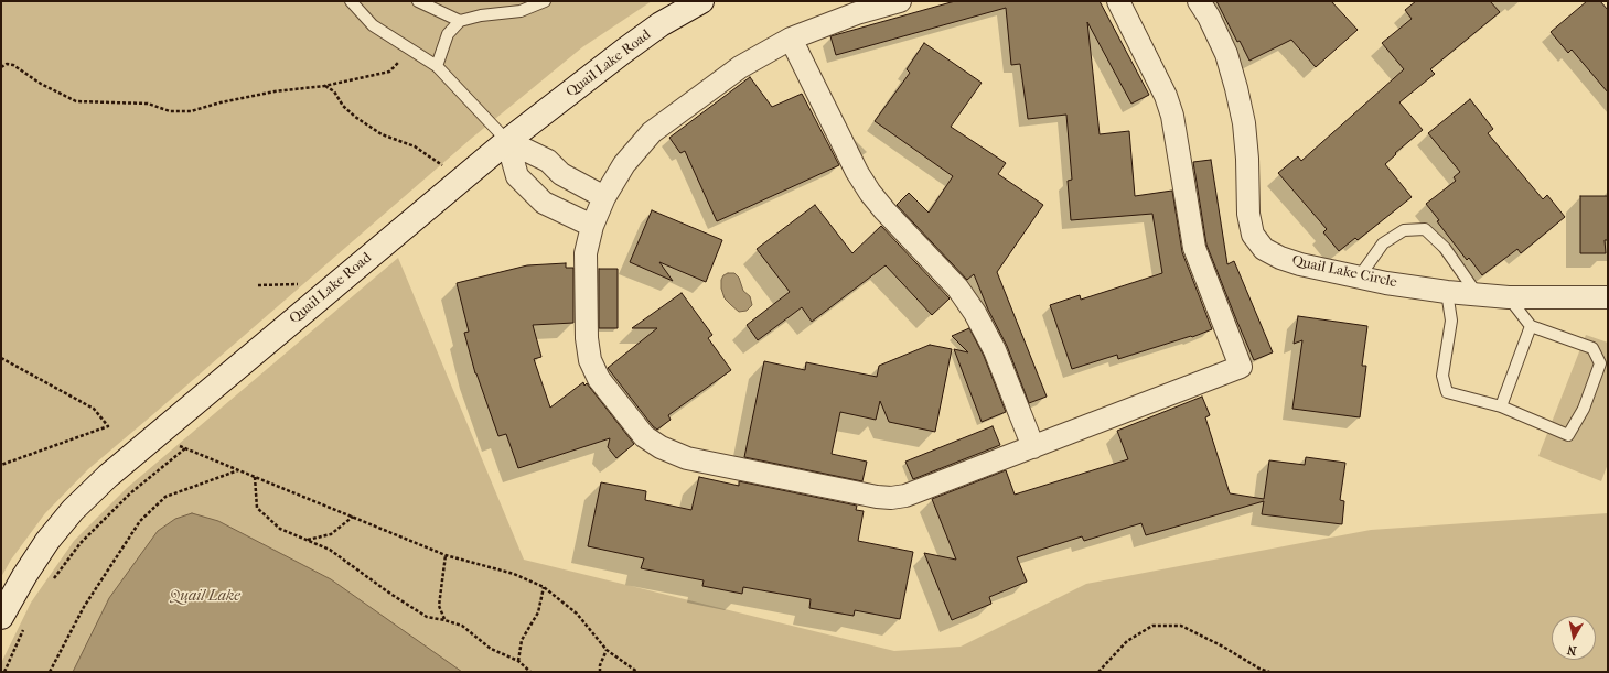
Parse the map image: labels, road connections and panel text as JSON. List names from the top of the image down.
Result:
{
  "streets": {
    "street": ["Quail Lake Road", "Quail Lake Circle"]
  },
  "water": ["Quail Lake"],
  "north": "bottom"
}
